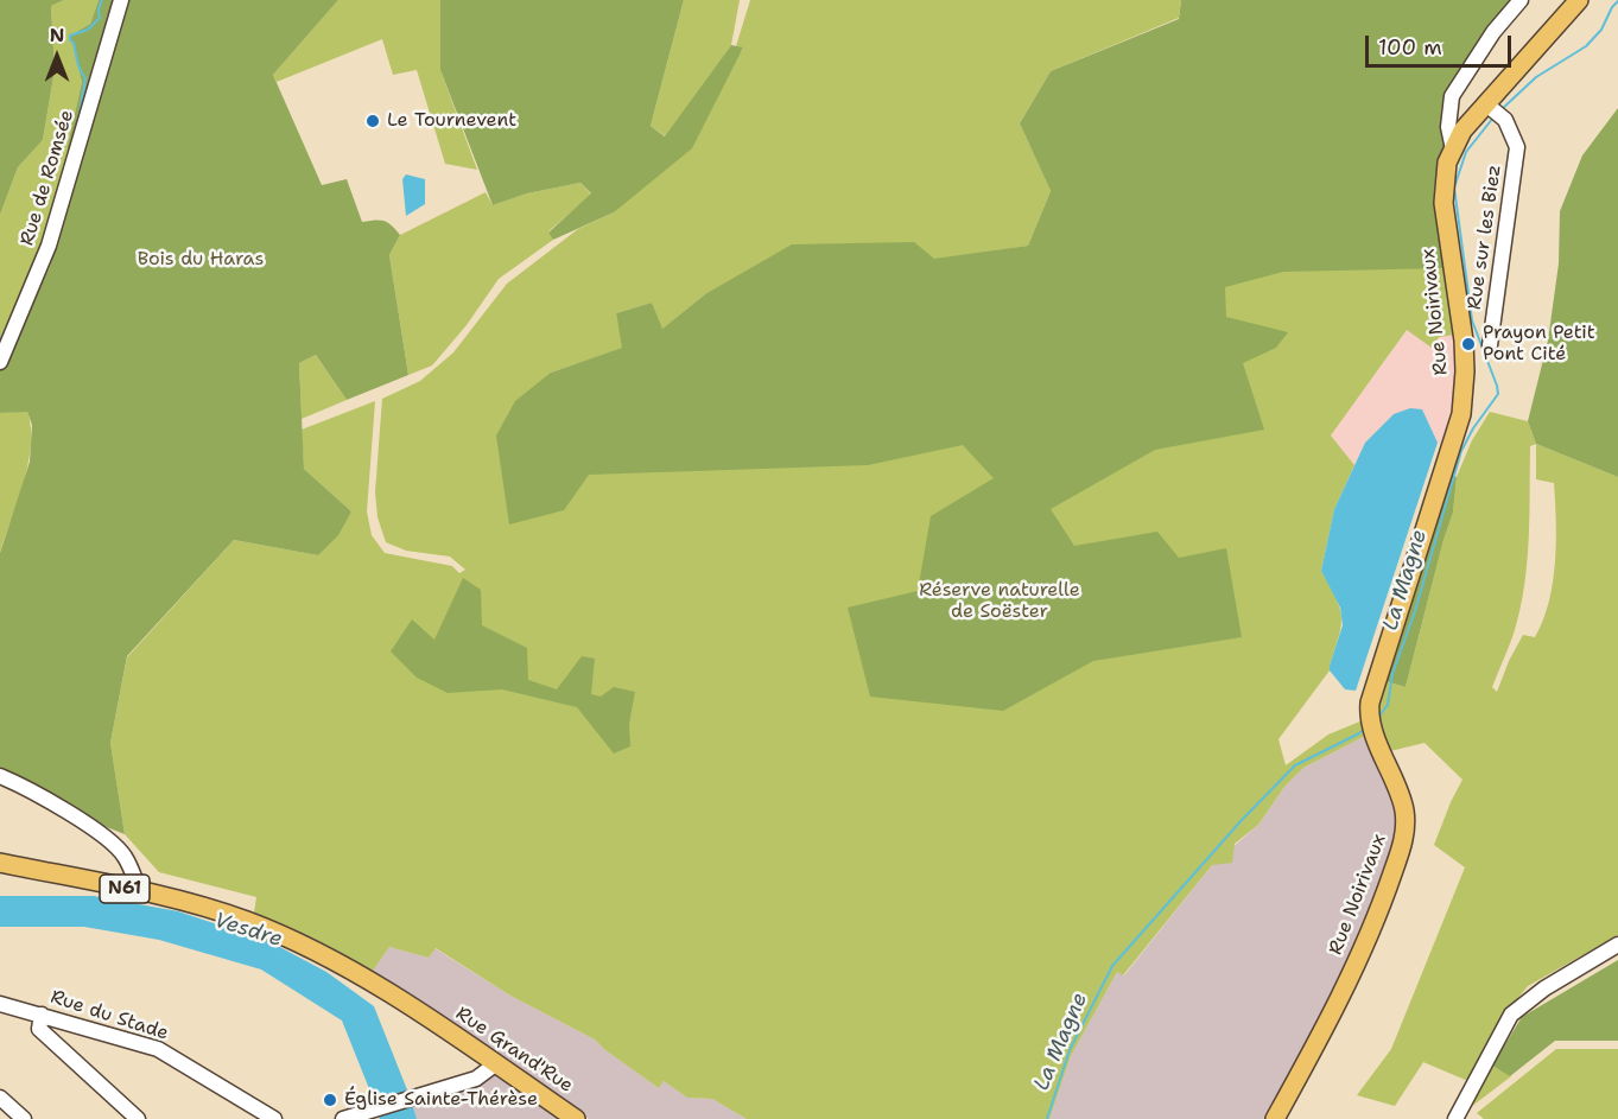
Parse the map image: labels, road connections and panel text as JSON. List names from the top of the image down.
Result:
{
  "streets": {
    "main road": ["Rue Noirivaux", "N61", "Rue Grand'Rue"],
    "street": ["Rue de Romsée", "Rue sur les Biez", "Rue du Stade"]
  },
  "crossings": [
    ["Rue sur les Biez", "Rue Noirivaux"],
    ["N61", "Rue Grand'Rue"]
  ],
  "water": ["La Magne", "Vesdre"],
  "parks": ["Bois du Haras", "Réserve naturelle de Soëster"],
  "places": ["Le Tournevent", "Prayon Petit Pont Cité", "Église Sainte-Thérèse"],
  "scale_bar": "100 m",
  "north": "top"
}
